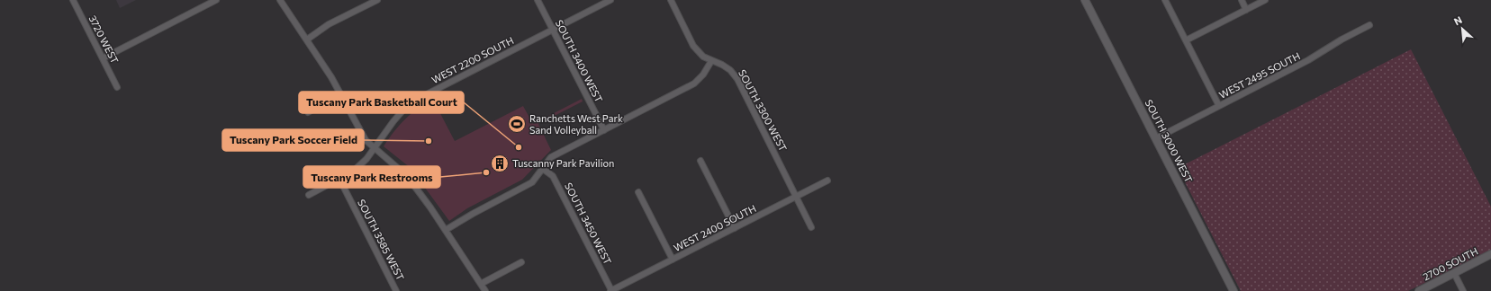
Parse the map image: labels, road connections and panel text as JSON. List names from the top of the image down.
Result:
{
  "streets": {
    "street": [
      "3720 WEST",
      "WEST 2200 SOUTH",
      "SOUTH 3400 WEST",
      "WEST 2495 SOUTH",
      "SOUTH 3300 WEST",
      "SOUTH 3000 WEST",
      "SOUTH 3450 WEST",
      "WEST 2400 SOUTH",
      "SOUTH 3585 WEST",
      "2700 SOUTH"
    ]
  },
  "crossings": [
    ["WEST 2200 SOUTH", "SOUTH 3400 WEST"],
    ["WEST 2200 SOUTH", "SOUTH 3585 WEST"],
    ["WEST 2495 SOUTH", "SOUTH 3000 WEST"],
    ["SOUTH 3300 WEST", "WEST 2400 SOUTH"],
    ["SOUTH 3450 WEST", "WEST 2400 SOUTH"]
  ],
  "places": {
    "sports": ["Ranchetts West Park Sand Volleyball"],
    "other": ["Tuscany Park Soccer Field", "Tuscany Park Basketball Court", "Tuscany Park Restrooms"],
    "building": ["Tuscanny Park Pavilion"]
  },
  "north": "top left"
}
